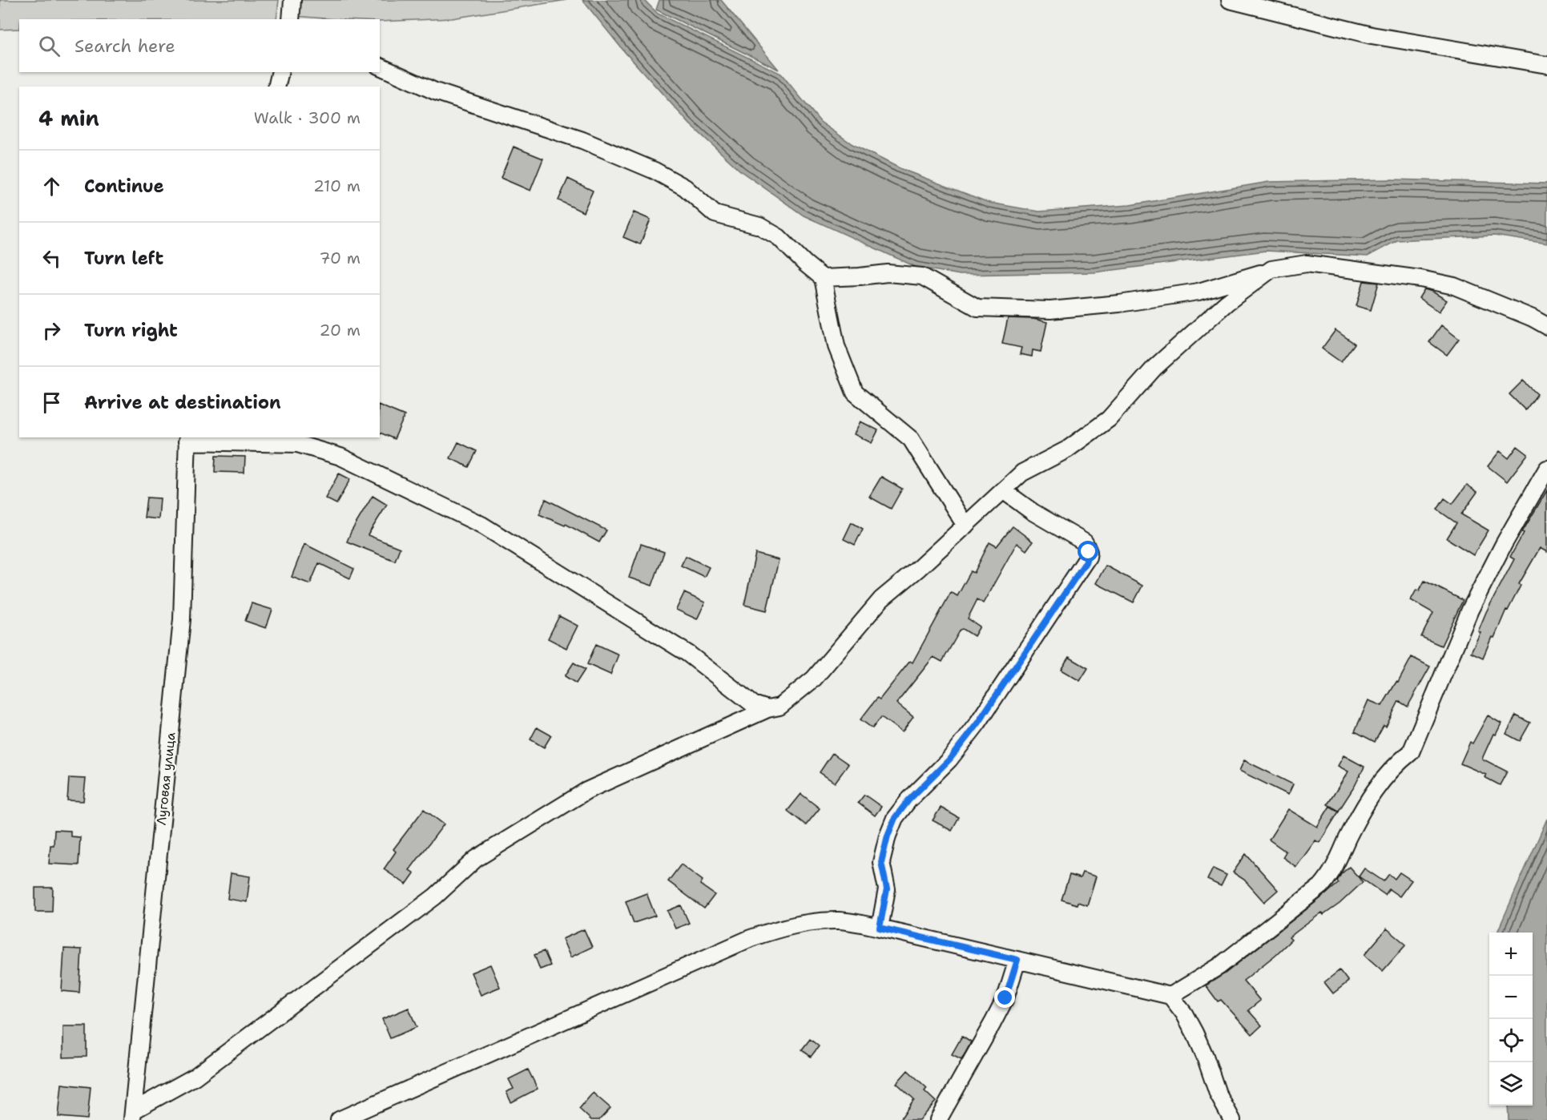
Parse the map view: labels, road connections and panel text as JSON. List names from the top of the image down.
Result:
{
  "streets": {
    "street": ["Луговая улица"]
  },
  "page": {
    "search": "Search here",
    "heading": ["4 min", "Walk · 300 m"],
    "list": [
      ["Continue", "210 m"],
      ["Turn left", "70 m"],
      ["Turn right", "20 m"],
      "Arrive at destination"
    ],
    "map_buttons": ["+", "−"]
  }
}
